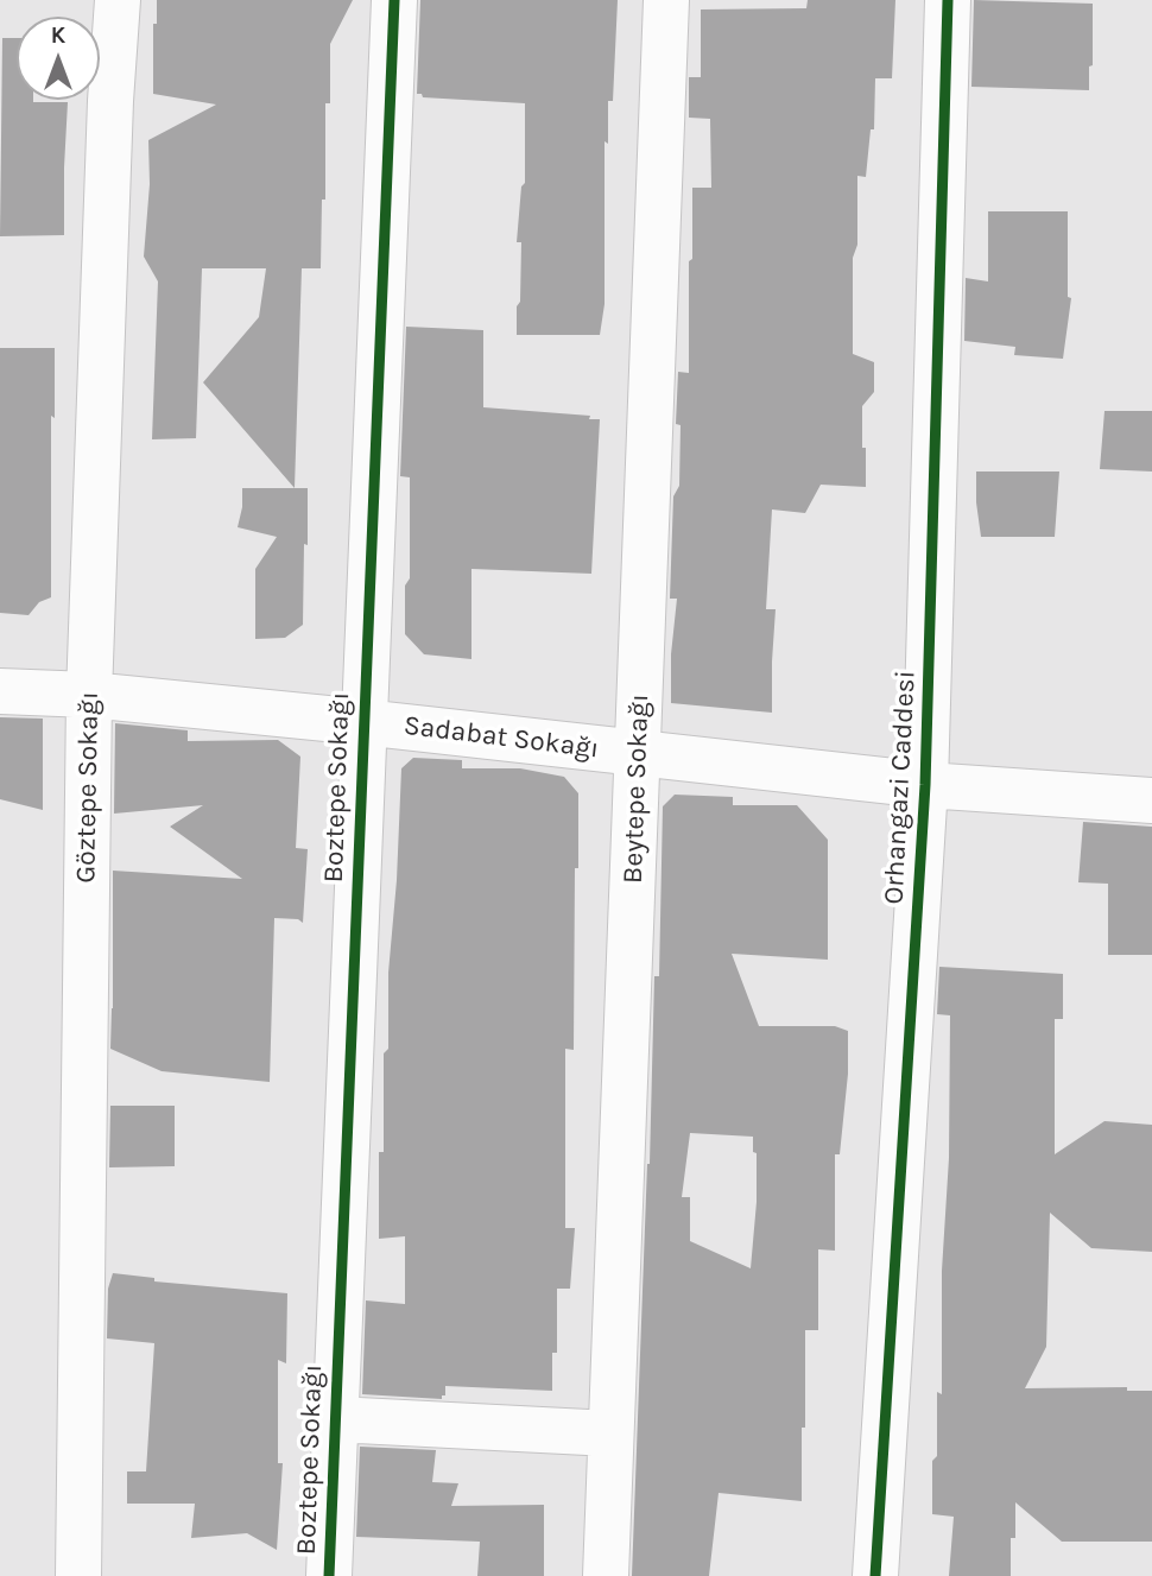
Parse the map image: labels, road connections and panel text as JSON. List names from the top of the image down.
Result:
{
  "streets": {
    "street": [
      "Sadabat Sokağı",
      "Göztepe Sokağı",
      "Boztepe Sokağı",
      "Orhangazi Caddesi",
      "Beytepe Sokağı"
    ]
  },
  "crossings": [
    ["Sadabat Sokağı", "Göztepe Sokağı"],
    ["Sadabat Sokağı", "Boztepe Sokağı"],
    ["Sadabat Sokağı", "Orhangazi Caddesi"],
    ["Sadabat Sokağı", "Beytepe Sokağı"]
  ],
  "north": "top"
}
